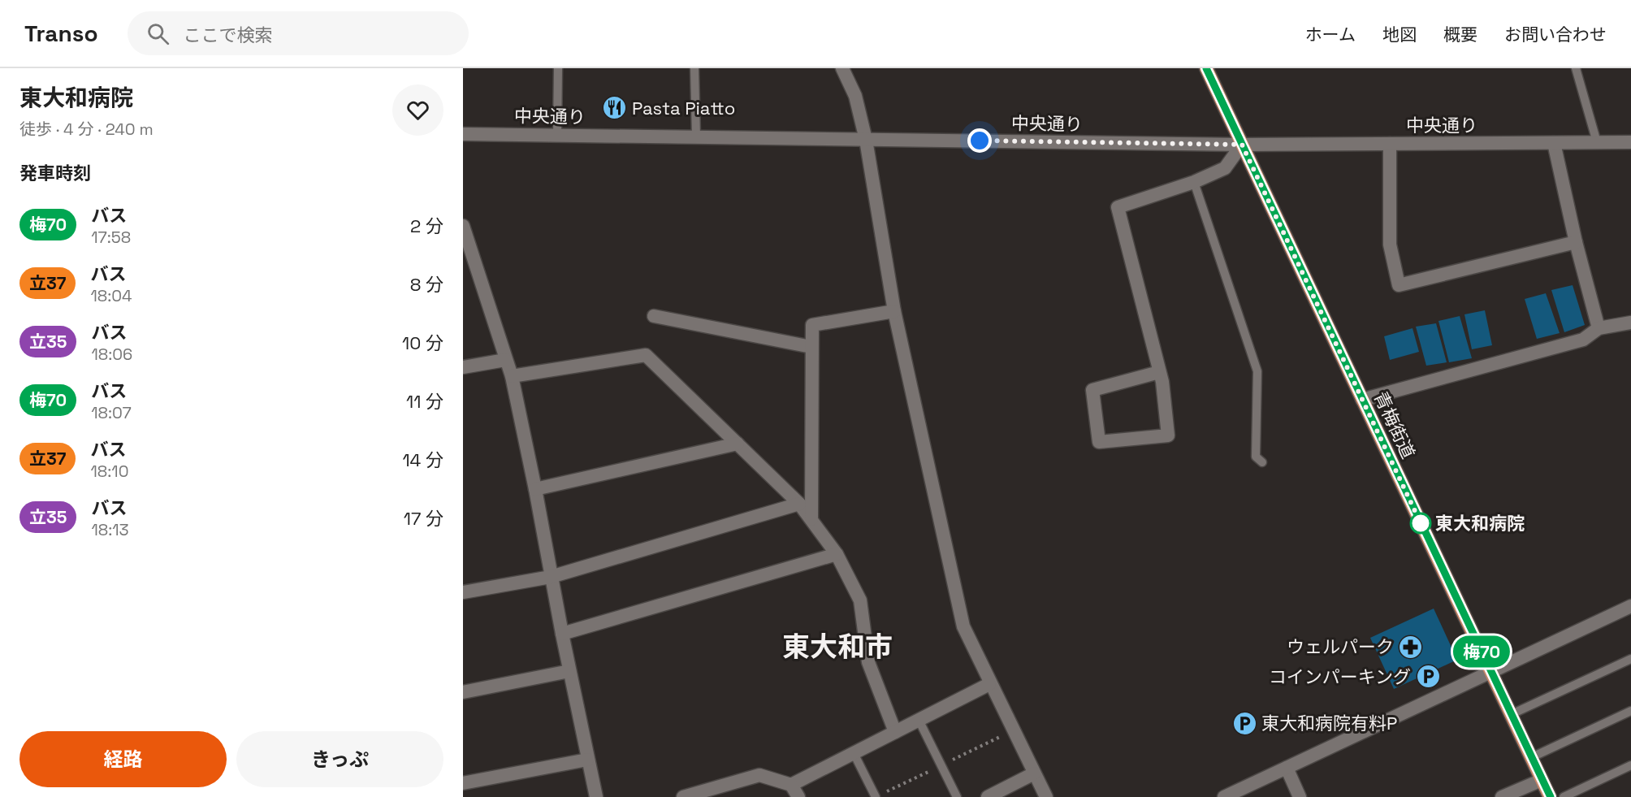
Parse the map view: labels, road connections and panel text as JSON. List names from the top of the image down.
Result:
{
  "streets": {
    "main road": ["青梅街道"],
    "street": ["中央通り"]
  },
  "crossings": [
    ["中央通り", "青梅街道"]
  ],
  "districts": ["東大和市"],
  "places": {
    "restaurant": ["Pasta Piatto"],
    "other": ["東大和病院"],
    "pharmacy": ["ウェルパーク"],
    "parking": ["コインパーキング", "東大和病院有料P"]
  },
  "lines": ["bus line 梅70"],
  "page": {
    "header": "Transo",
    "search": "ここで検索",
    "nav": [
      "ホーム",
      "地図",
      "概要",
      "お問い合わせ"
    ],
    "heading": [
      ["東大和病院", "徒歩 · 4 分 · 240 m"],
      "発車時刻"
    ],
    "on_map": "梅70",
    "list": [
      {
        "mark": "梅70",
        "name": "バス",
        "note": "17:58",
        "value": "2 分"
      },
      {
        "mark": "立37",
        "name": "バス",
        "note": "18:04",
        "value": "8 分"
      },
      {
        "mark": "立35",
        "name": "バス",
        "note": "18:06",
        "value": "10 分"
      },
      {
        "mark": "梅70",
        "name": "バス",
        "note": "18:07",
        "value": "11 分"
      },
      {
        "mark": "立37",
        "name": "バス",
        "note": "18:10",
        "value": "14 分"
      },
      {
        "mark": "立35",
        "name": "バス",
        "note": "18:13",
        "value": "17 分"
      }
    ],
    "buttons": ["経路", "きっぷ"]
  }
}
